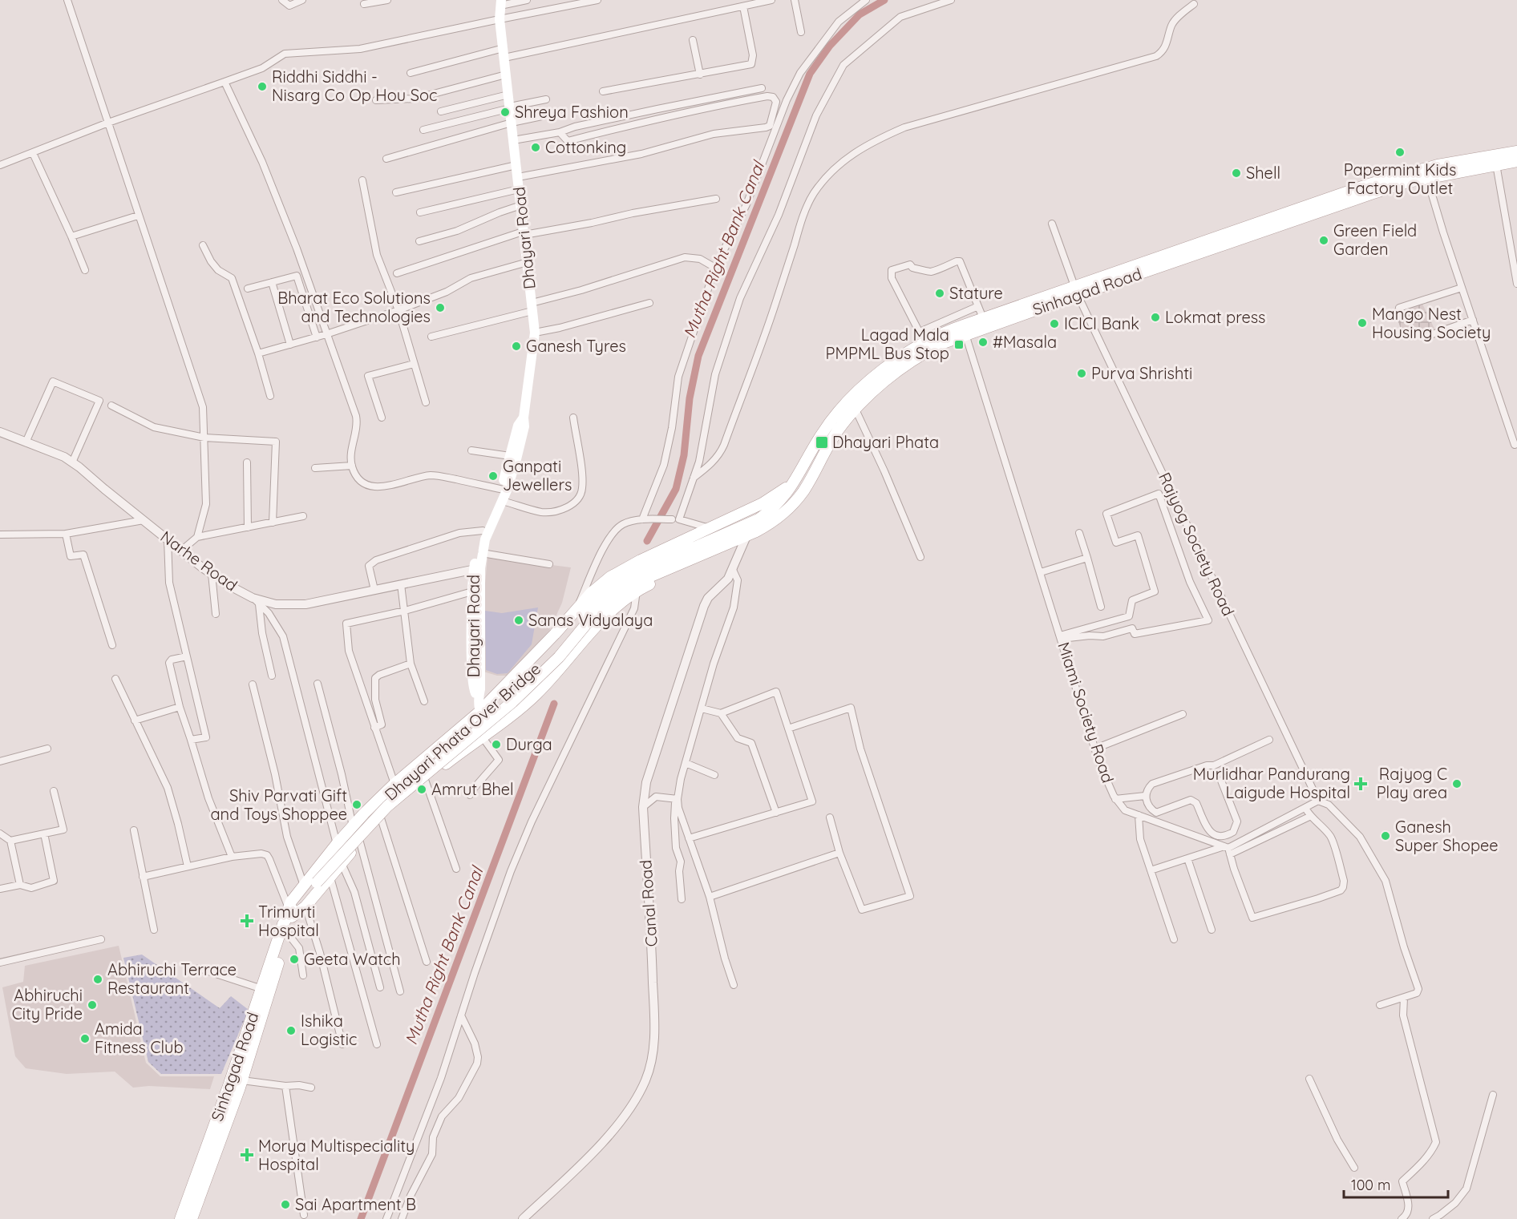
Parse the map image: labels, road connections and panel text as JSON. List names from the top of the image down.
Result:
{
  "streets": {
    "main road": ["Dhayari Road", "Sinhagad Road", "Dhayari Phata Over Bridge"],
    "street": [
      "Rajyog Society Road",
      "Narhe Road",
      "Miami Society Road",
      "Canal Road"
    ]
  },
  "crossings": [
    ["Dhayari Road", "Narhe Road"],
    ["Sinhagad Road", "Rajyog Society Road"],
    ["Sinhagad Road", "Miami Society Road"],
    ["Sinhagad Road", "Dhayari Phata Over Bridge"],
    ["Sinhagad Road", "Canal Road"]
  ],
  "water": ["Mutha Right Bank Canal"],
  "places": {
    "other": [
      "Riddhi Siddhi - Nisarg Co Op Hou Soc",
      "Shreya Fashion",
      "Cottonking",
      "Papermint Kids Factory Outlet",
      "Shell",
      "Green Field Garden",
      "Stature",
      "Bharat Eco Solutions and Technologies",
      "Lokmat press",
      "Mango Nest Housing Society",
      "ICICI Bank",
      "#Masala",
      "Ganesh Tyres",
      "Purva Shrishti",
      "Ganpati Jewellers",
      "Sanas Vidyalaya",
      "Durga",
      "Rajyog C Play area",
      "Amrut Bhel",
      "Shiv Parvati Gift and Toys Shoppee",
      "Ganesh Super Shopee",
      "Geeta Watch",
      "Abhiruchi Terrace Restaurant",
      "Abhiruchi City Pride",
      "Ishika Logistic",
      "Amida Fitness Club",
      "Sai Apartment B"
    ],
    "transit": ["Lagad Mala PMPML Bus Stop", "Dhayari Phata"],
    "health": ["Murlidhar Pandurang Laigude Hospital", "Trimurti Hospital", "Morya Multispeciality Hospital"]
  },
  "scale_bar": "100 m"
}
